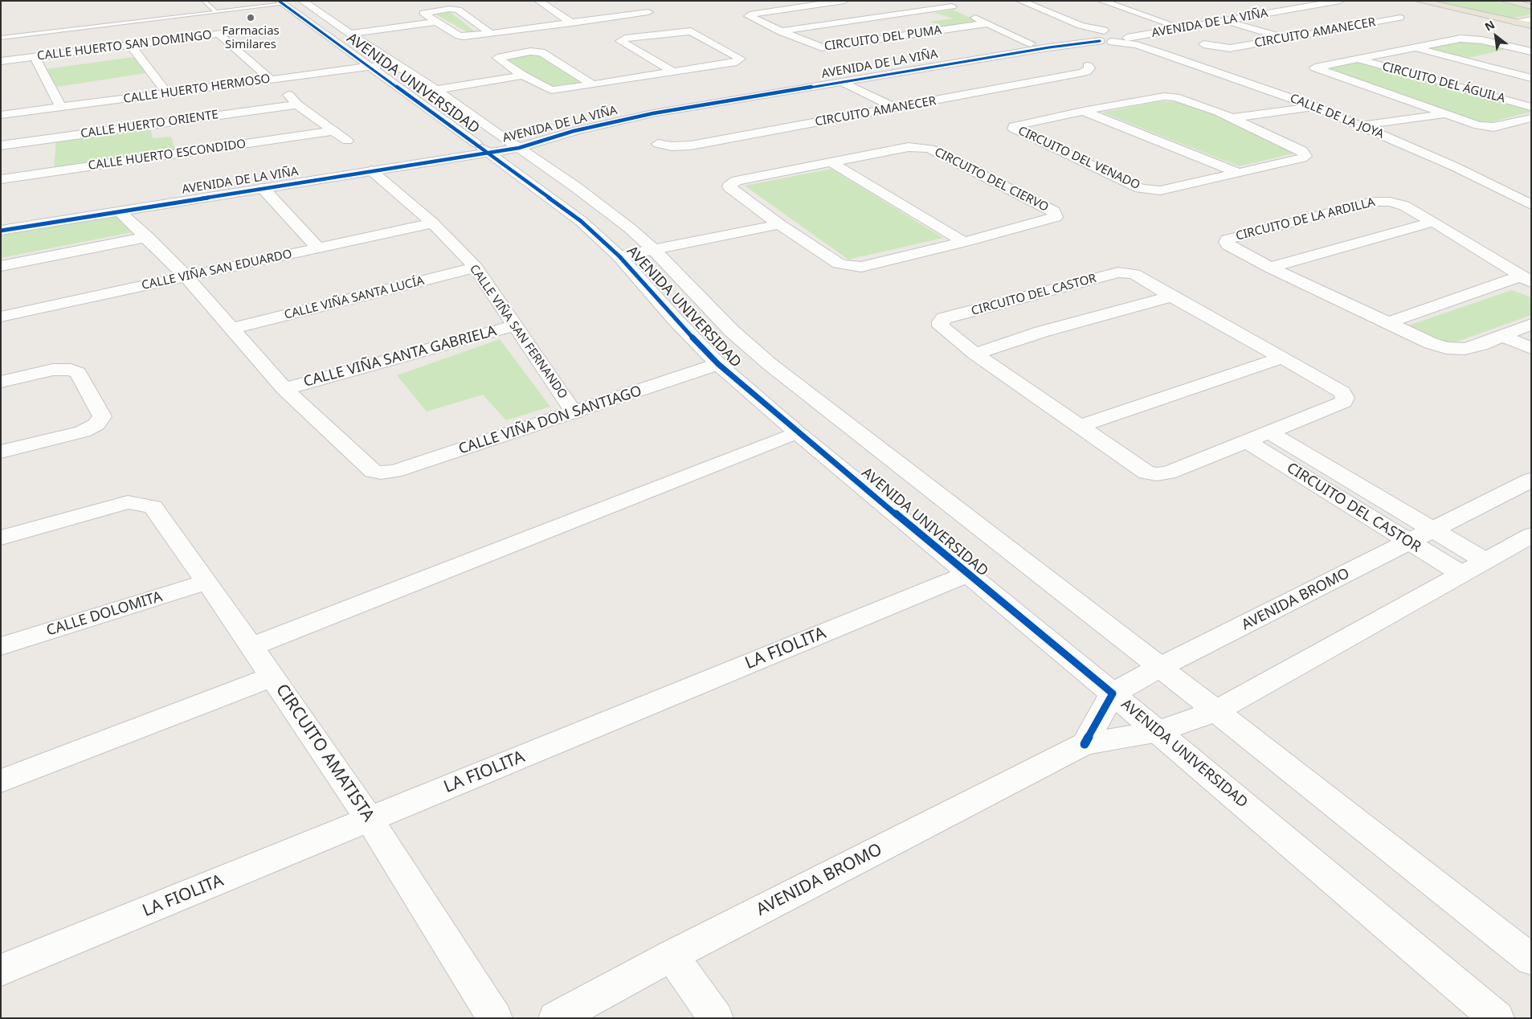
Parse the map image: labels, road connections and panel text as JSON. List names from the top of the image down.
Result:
{
  "streets": {
    "street": [
      "AVENIDA DE LA VIÑA",
      "CIRCUITO AMANECER",
      "CIRCUITO DEL PUMA",
      "CALLE HUERTO SAN DOMINGO",
      "CIRCUITO DEL ÁGUILA",
      "AVENIDA UNIVERSIDAD",
      "CALLE HUERTO HERMOSO",
      "CALLE DE LA JOYA",
      "CALLE HUERTO ORIENTE",
      "CALLE HUERTO ESCONDIDO",
      "CIRCUITO DEL VENADO",
      "CIRCUITO DEL CIERVO",
      "CIRCUITO DE LA ARDILLA",
      "CALLE VIÑA SAN EDUARDO",
      "CIRCUITO DEL CASTOR",
      "CALLE VIÑA SANTA LUCÍA",
      "CALLE VIÑA SAN FERNANDO",
      "CALLE VIÑA SANTA GABRIELA",
      "CALLE VIÑA DON SANTIAGO",
      "AVENIDA BROMO",
      "CALLE DOLOMITA",
      "LA FIOLITA",
      "CIRCUITO AMATISTA"
    ]
  },
  "crossings": [
    ["AVENIDA DE LA VIÑA", "CIRCUITO DEL PUMA"],
    ["AVENIDA DE LA VIÑA", "AVENIDA UNIVERSIDAD"],
    ["AVENIDA DE LA VIÑA", "CALLE DE LA JOYA"],
    ["AVENIDA DE LA VIÑA", "CALLE VIÑA SAN FERNANDO"],
    ["CIRCUITO DEL ÁGUILA", "CALLE DE LA JOYA"],
    ["AVENIDA UNIVERSIDAD", "CALLE HUERTO HERMOSO"],
    ["AVENIDA UNIVERSIDAD", "CALLE VIÑA DON SANTIAGO"],
    ["AVENIDA UNIVERSIDAD", "AVENIDA BROMO"],
    ["AVENIDA UNIVERSIDAD", "LA FIOLITA"],
    ["CALLE DE LA JOYA", "CIRCUITO DEL VENADO"],
    ["CALLE VIÑA SAN EDUARDO", "CALLE VIÑA SAN FERNANDO"],
    ["CIRCUITO DEL CASTOR", "AVENIDA BROMO"],
    ["CALLE VIÑA SANTA LUCÍA", "CALLE VIÑA SAN FERNANDO"],
    ["CALLE VIÑA SAN FERNANDO", "CALLE VIÑA SANTA GABRIELA"],
    ["CALLE VIÑA SAN FERNANDO", "CALLE VIÑA DON SANTIAGO"],
    ["CALLE VIÑA SANTA GABRIELA", "CALLE VIÑA DON SANTIAGO"],
    ["CALLE DOLOMITA", "CIRCUITO AMATISTA"],
    ["LA FIOLITA", "CIRCUITO AMATISTA"]
  ],
  "places": ["Farmacias Similares"],
  "north": "top left"
}
